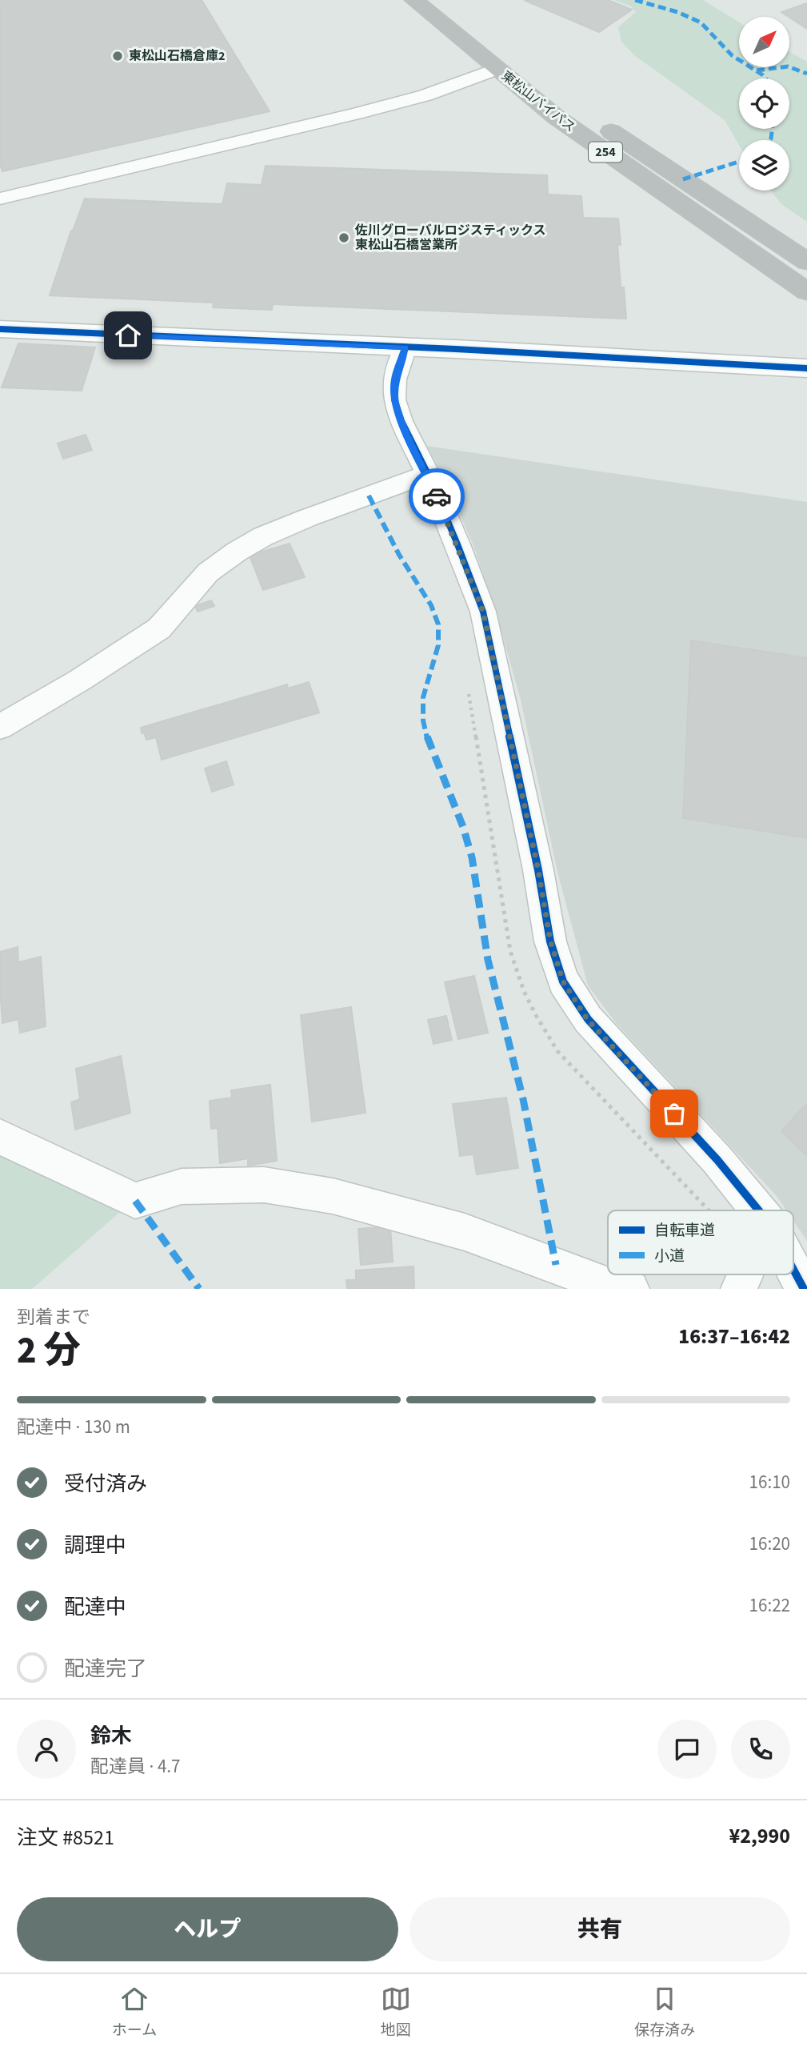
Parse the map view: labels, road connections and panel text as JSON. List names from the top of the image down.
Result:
{
  "streets": {
    "highway": ["東松山バイパス", "254"]
  },
  "places": ["東松山石橋倉庫2", "佐川グローバルロジスティックス 東松山石橋営業所"],
  "legend": ["自転車道", "小道"],
  "north": "top right",
  "page": {
    "heading": ["2 分", "到着まで", "16:37–16:42"],
    "panel": [
      "鈴木",
      "配達員 · 4.7",
      "注文 #8521",
      "¥2,990"
    ],
    "bar": "配達中 · 130 m",
    "list": [
      ["受付済み", "16:10"],
      ["調理中", "16:20"],
      ["配達中", "16:22"],
      "配達完了"
    ],
    "buttons": ["ヘルプ", "共有"],
    "tabs": ["ホーム", "地図", "保存済み"]
  }
}
